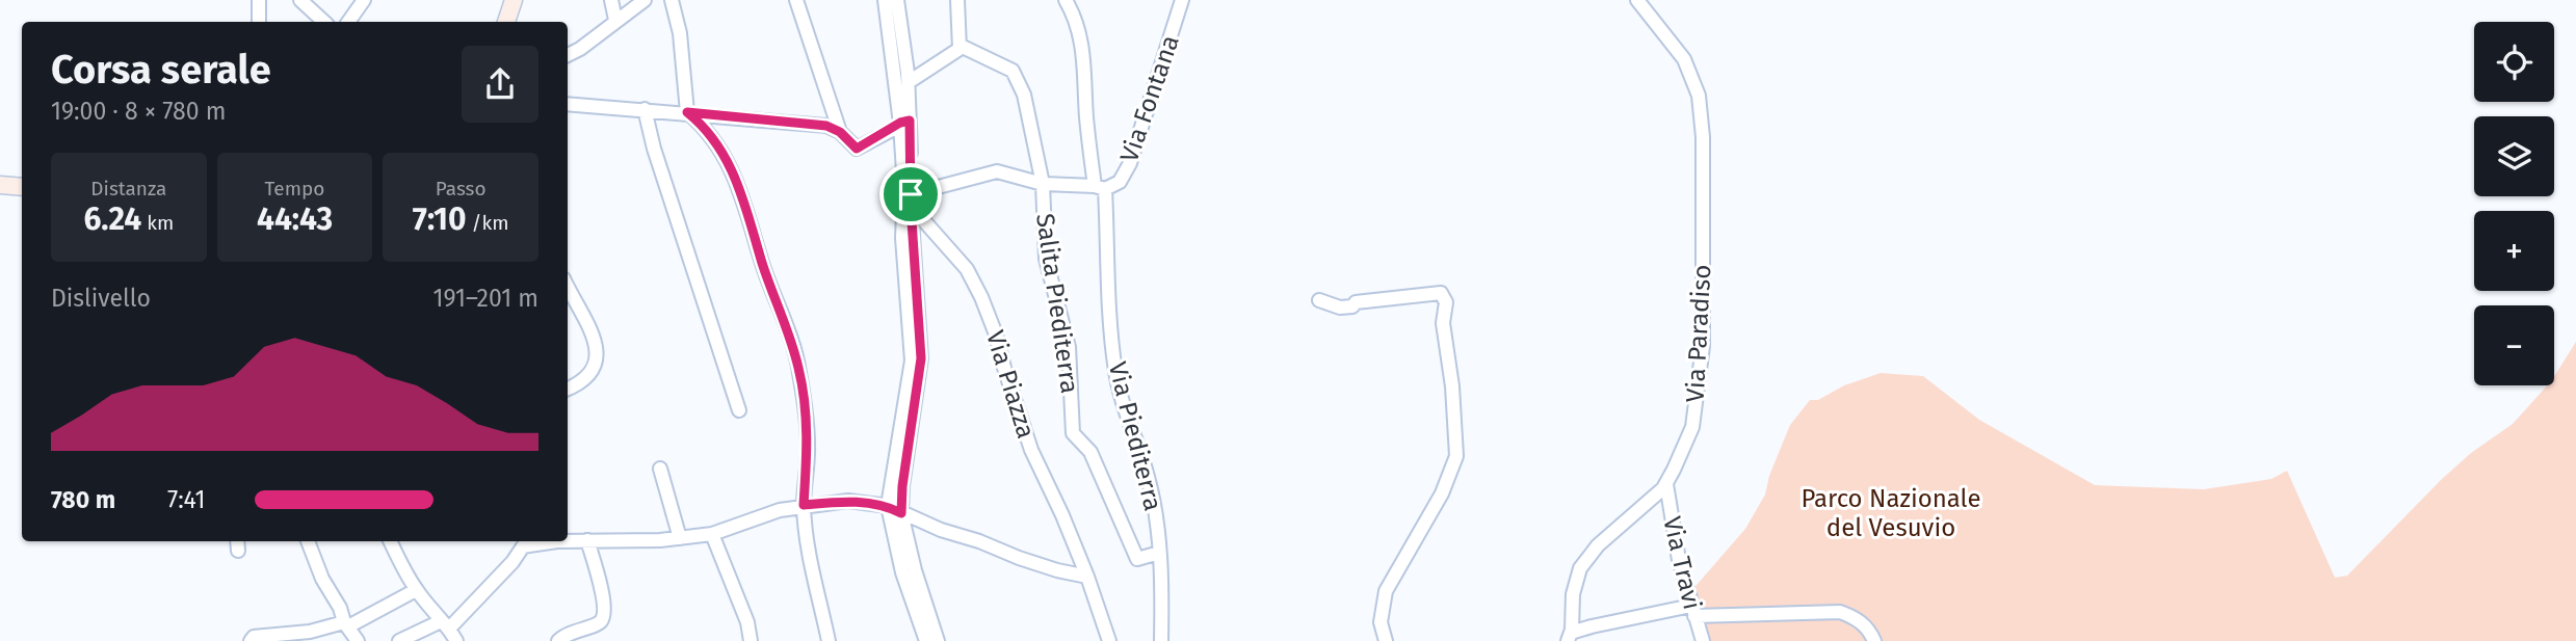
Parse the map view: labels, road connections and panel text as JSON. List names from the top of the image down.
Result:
{
  "streets": {
    "street": [
      "Via Fontana",
      "Salita Piediterra",
      "Via Paradiso",
      "Via Piazza",
      "Via Piediterra",
      "Via Travi"
    ]
  },
  "crossings": [
    ["Via Fontana", "Via Piediterra"],
    ["Salita Piediterra", "Via Piediterra"],
    ["Via Paradiso", "Via Travi"]
  ],
  "parks": ["Parco Nazionale del Vesuvio"],
  "page": {
    "map_buttons": ["+", "−"],
    "heading": ["Corsa serale", "19:00 · 8 × 780 m"],
    "stats": [
      ["Distanza", "6.24 km"],
      ["Tempo", "44:43"],
      ["Passo", "7:10 /km"]
    ],
    "chart": ["Dislivello", "191–201 m"],
    "list": [
      {
        "name": "780 m",
        "note": "7:41"
      }
    ]
  }
}
